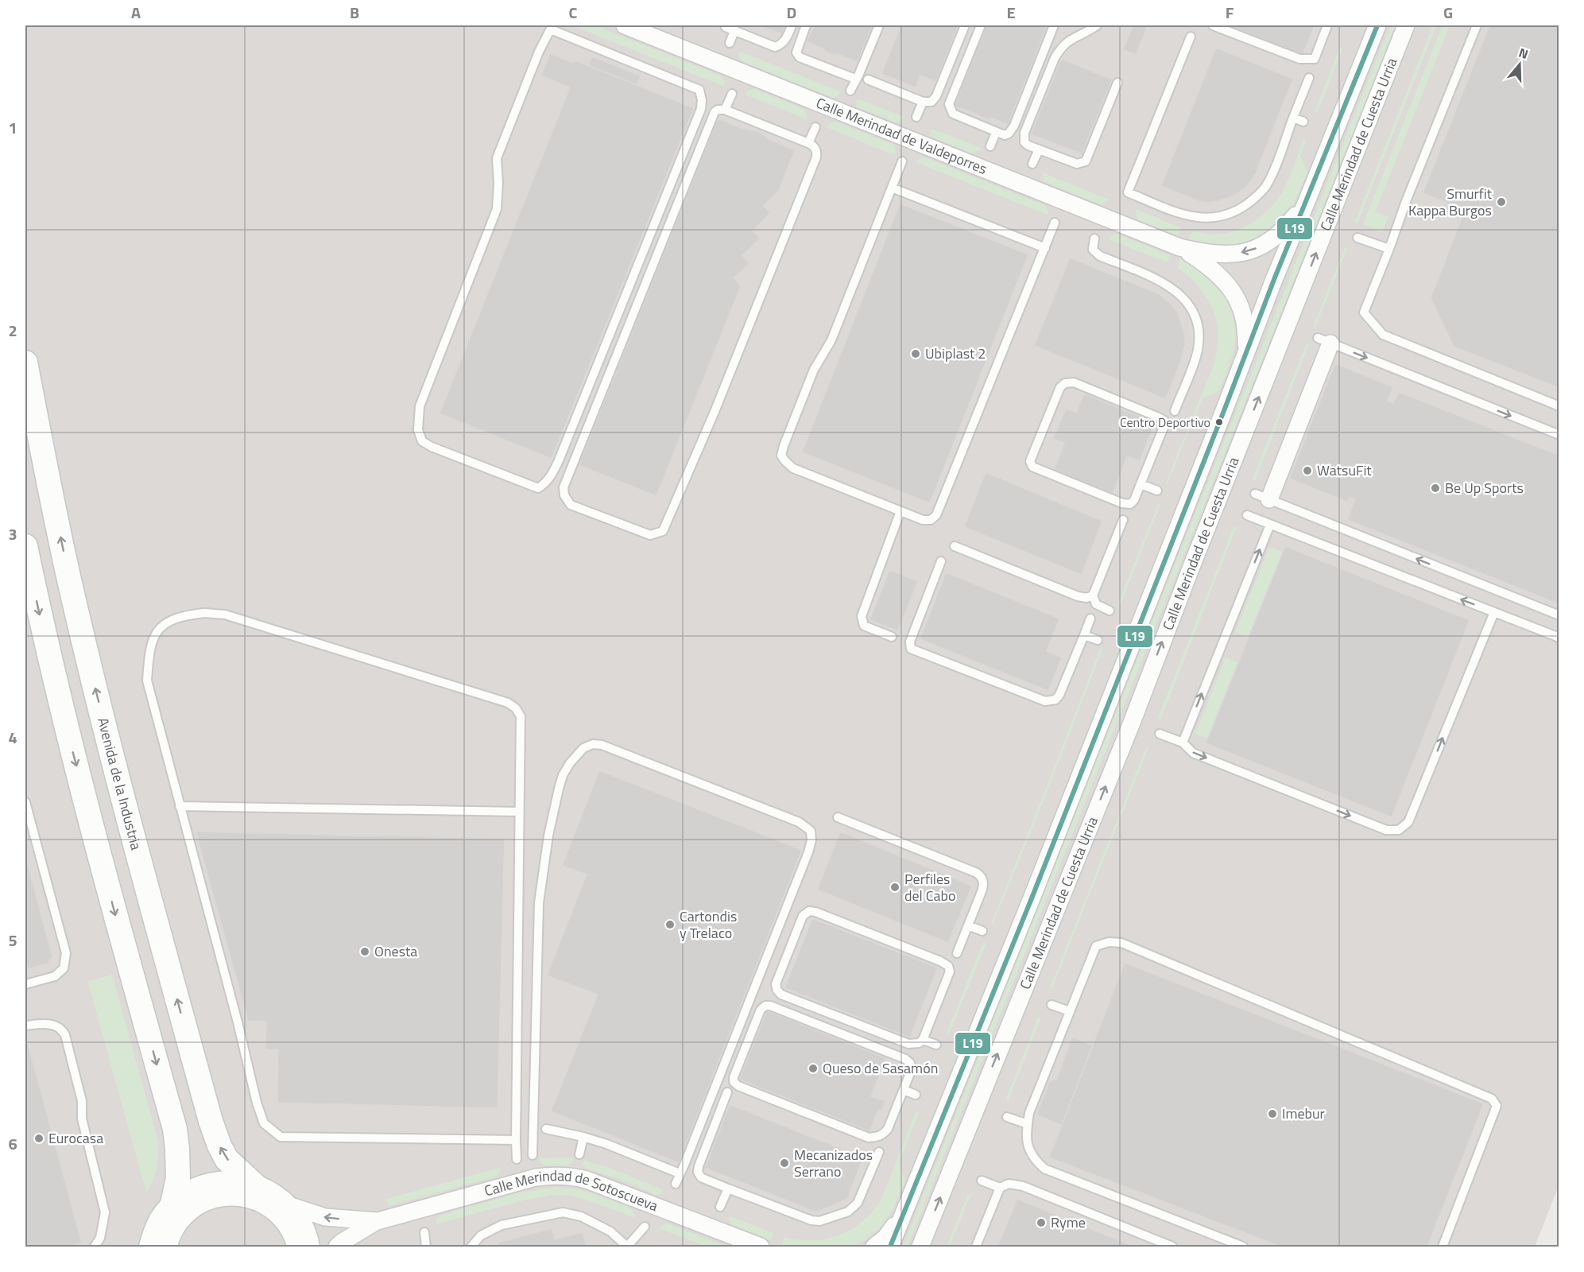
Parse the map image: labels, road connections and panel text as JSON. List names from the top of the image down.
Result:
{
  "streets": {
    "main road": ["Avenida de la Industria"],
    "street": ["Calle Merindad de Valdeporres", "Calle Merindad de Cuesta Urria", "Calle Merindad de Sotoscueva"]
  },
  "crossings": [
    ["Calle Merindad de Valdeporres", "Calle Merindad de Cuesta Urria"]
  ],
  "places": [
    "Smurfit Kappa Burgos",
    "Ubiplast 2",
    "Centro Deportivo",
    "WatsuFit",
    "Be Up Sports",
    "Perfiles del Cabo",
    "Cartondis y Trelaco",
    "Onesta",
    "Queso de Sasamón",
    "Imebur",
    "Eurocasa",
    "Mecanizados Serrano",
    "Ryme"
  ],
  "lines": ["transit line L19"],
  "north": "top",
  "grid": {
    "columns": [
      "A",
      "B",
      "C",
      "D",
      "E",
      "F",
      "G"
    ],
    "rows": [
      "1",
      "2",
      "3",
      "4",
      "5",
      "6"
    ]
  }
}
